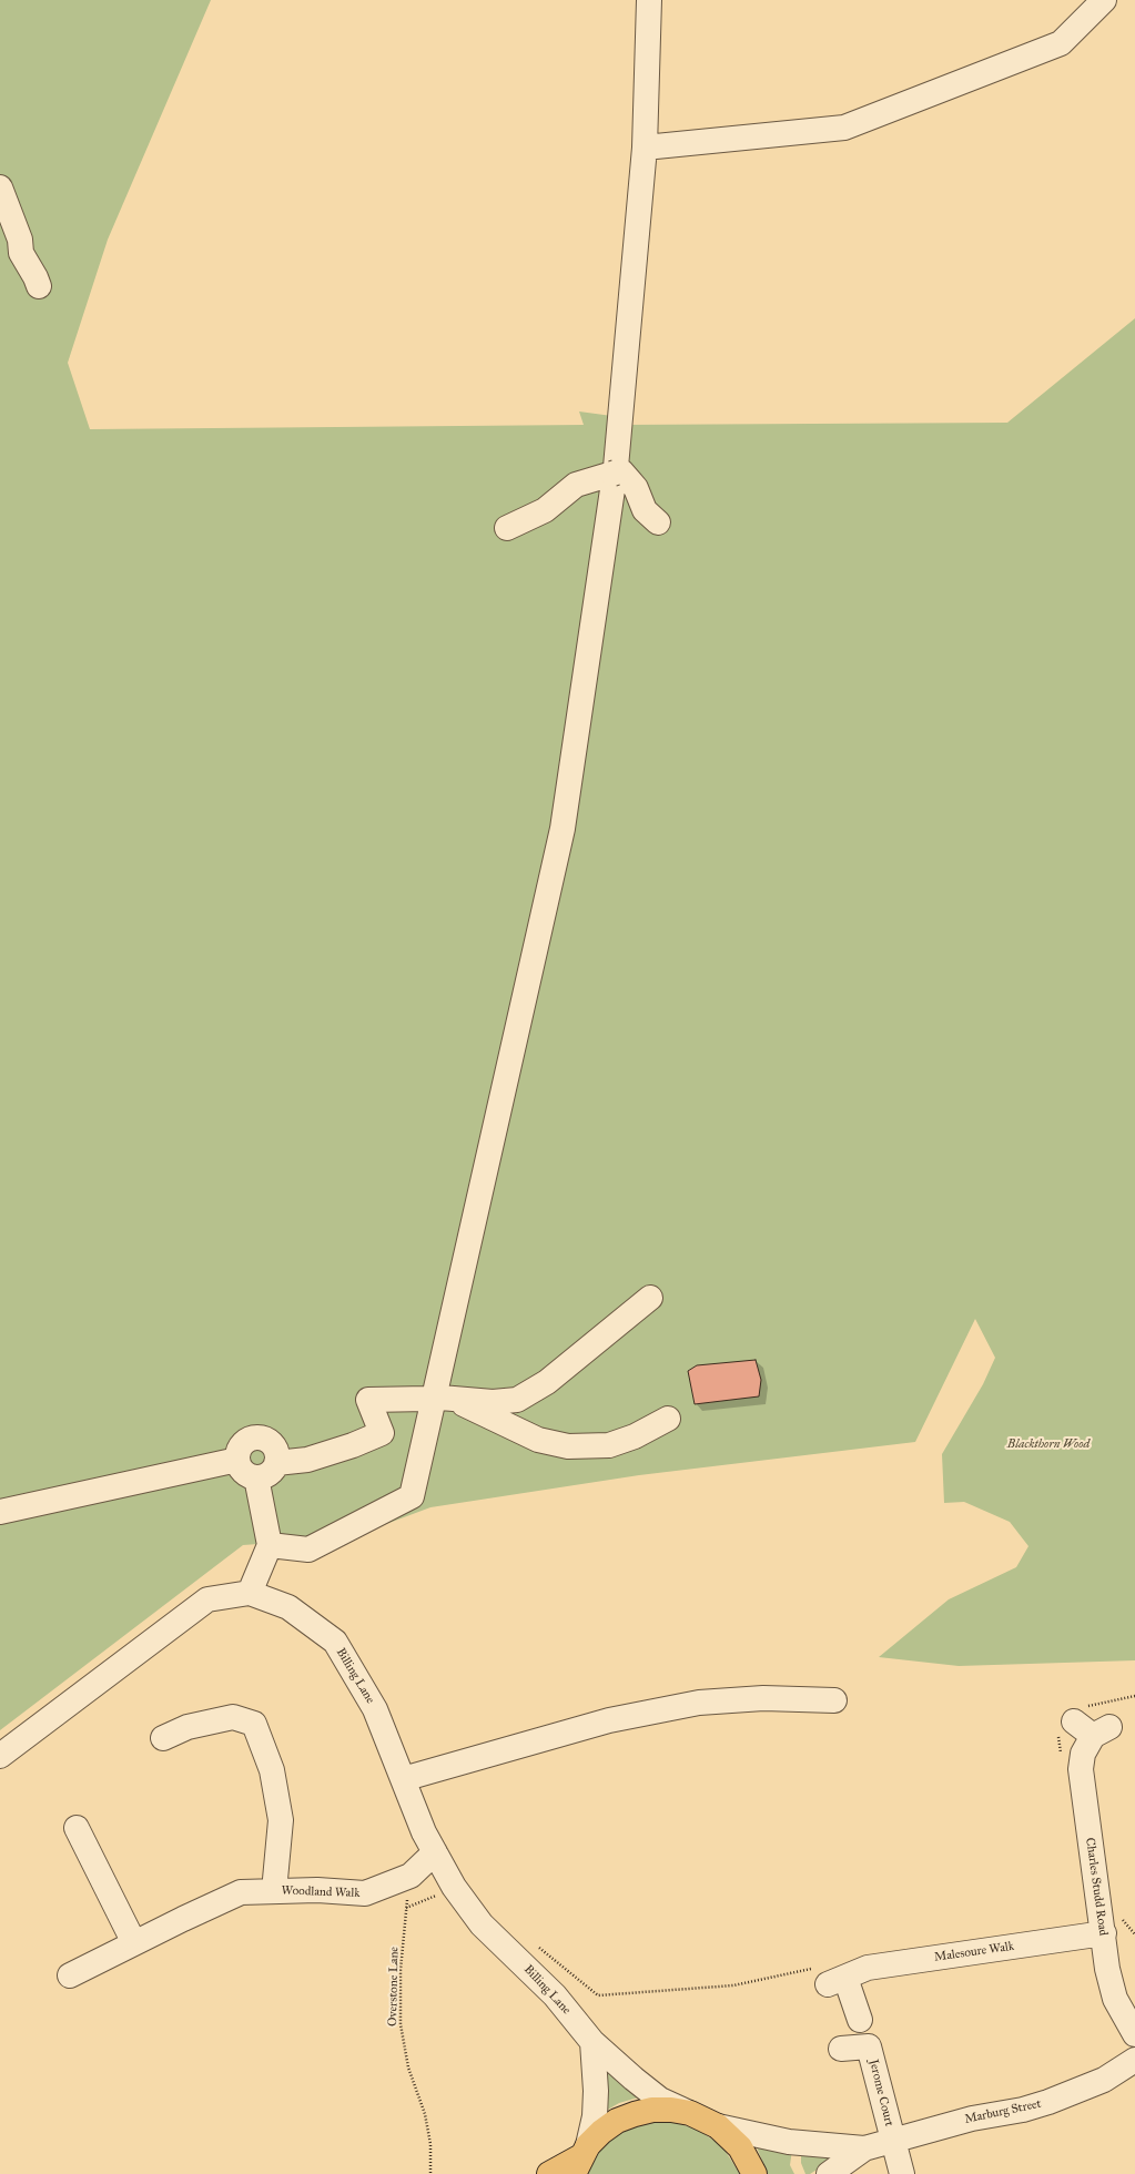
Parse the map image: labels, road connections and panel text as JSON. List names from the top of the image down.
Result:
{
  "streets": {
    "street": [
      "Billing Lane",
      "Charles Studd Road",
      "Woodland Walk",
      "Malesoure Walk",
      "Jerome Court",
      "Marburg Street"
    ],
    "path": ["Overstone Lane"]
  },
  "crossings": [
    ["Billing Lane", "Woodland Walk"],
    ["Charles Studd Road", "Malesoure Walk"],
    ["Woodland Walk", "Overstone Lane"],
    ["Jerome Court", "Marburg Street"]
  ],
  "parks": ["Blackthorn Wood"]
}
